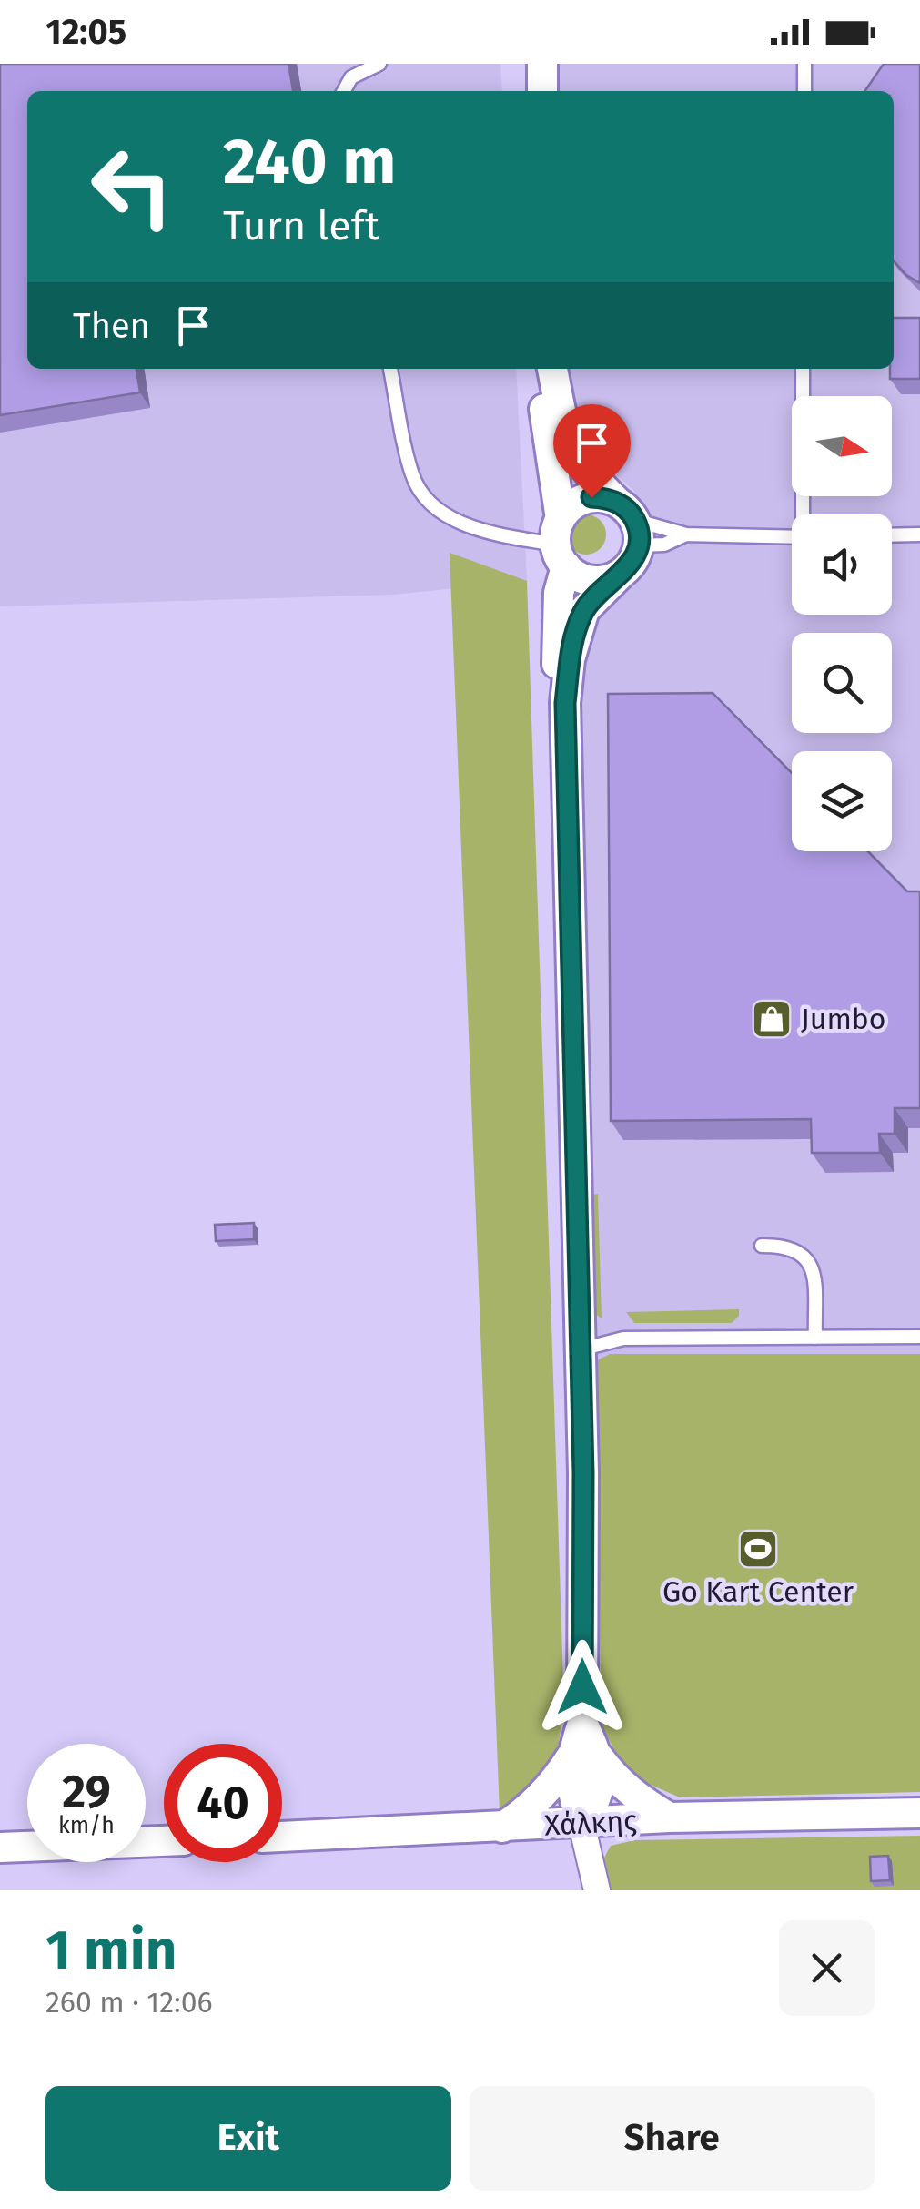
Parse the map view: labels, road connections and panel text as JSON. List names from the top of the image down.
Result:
{
  "streets": {
    "street": ["Χάλκης"]
  },
  "places": {
    "shop": ["Jumbo"],
    "sports": ["Go Kart Center"]
  },
  "north": "right",
  "page": {
    "status": "12:05",
    "turn": ["240 m", "Turn left"],
    "then": "Then",
    "speed": "29 km/h",
    "limit": "40",
    "heading": ["1 min", "260 m · 12:06"],
    "buttons": ["Exit", "Share"]
  }
}
